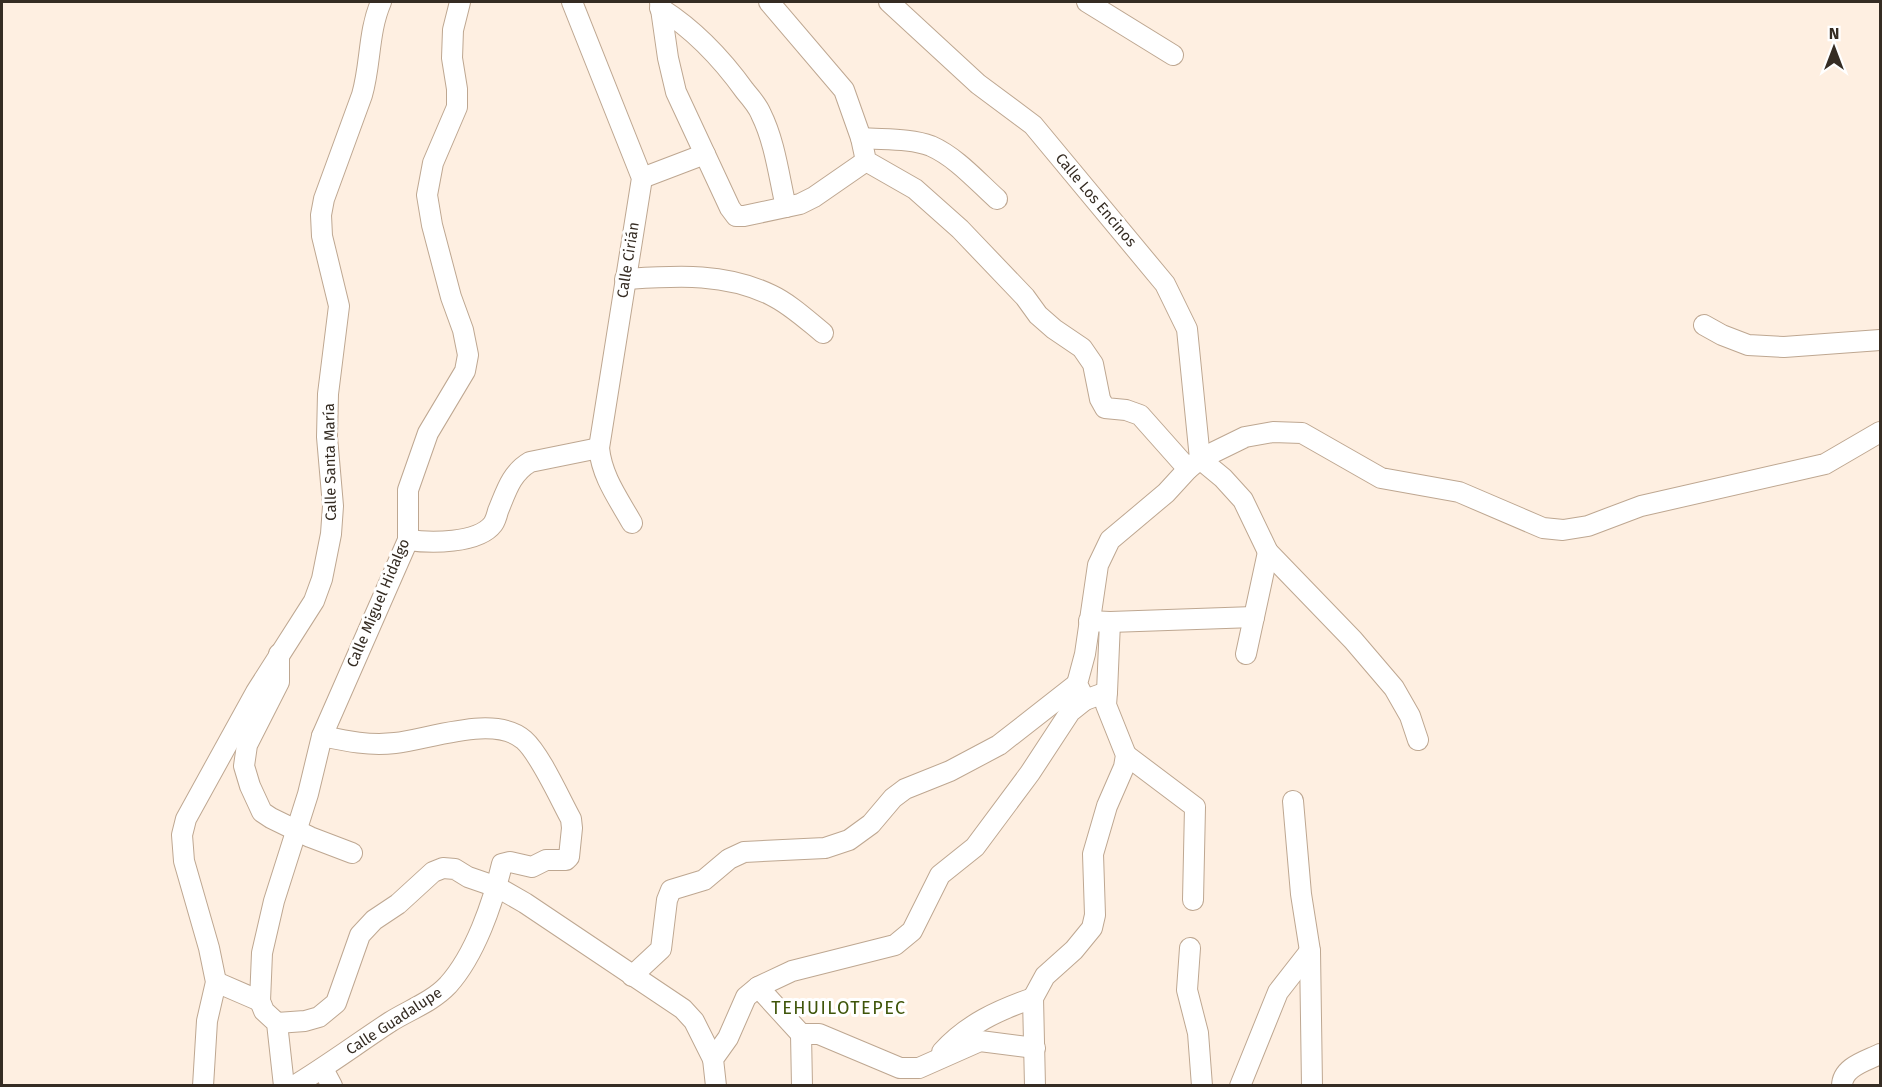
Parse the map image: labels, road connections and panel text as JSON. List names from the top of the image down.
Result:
{
  "streets": {
    "street": [
      "Calle Los Encinos",
      "Calle Cirián",
      "Calle Santa María",
      "Calle Miguel Hidalgo",
      "Calle Guadalupe"
    ]
  },
  "crossings": [
    ["Calle Miguel Hidalgo", "Calle Guadalupe"]
  ],
  "districts": ["TEHUILOTEPEC"],
  "north": "top"
}
